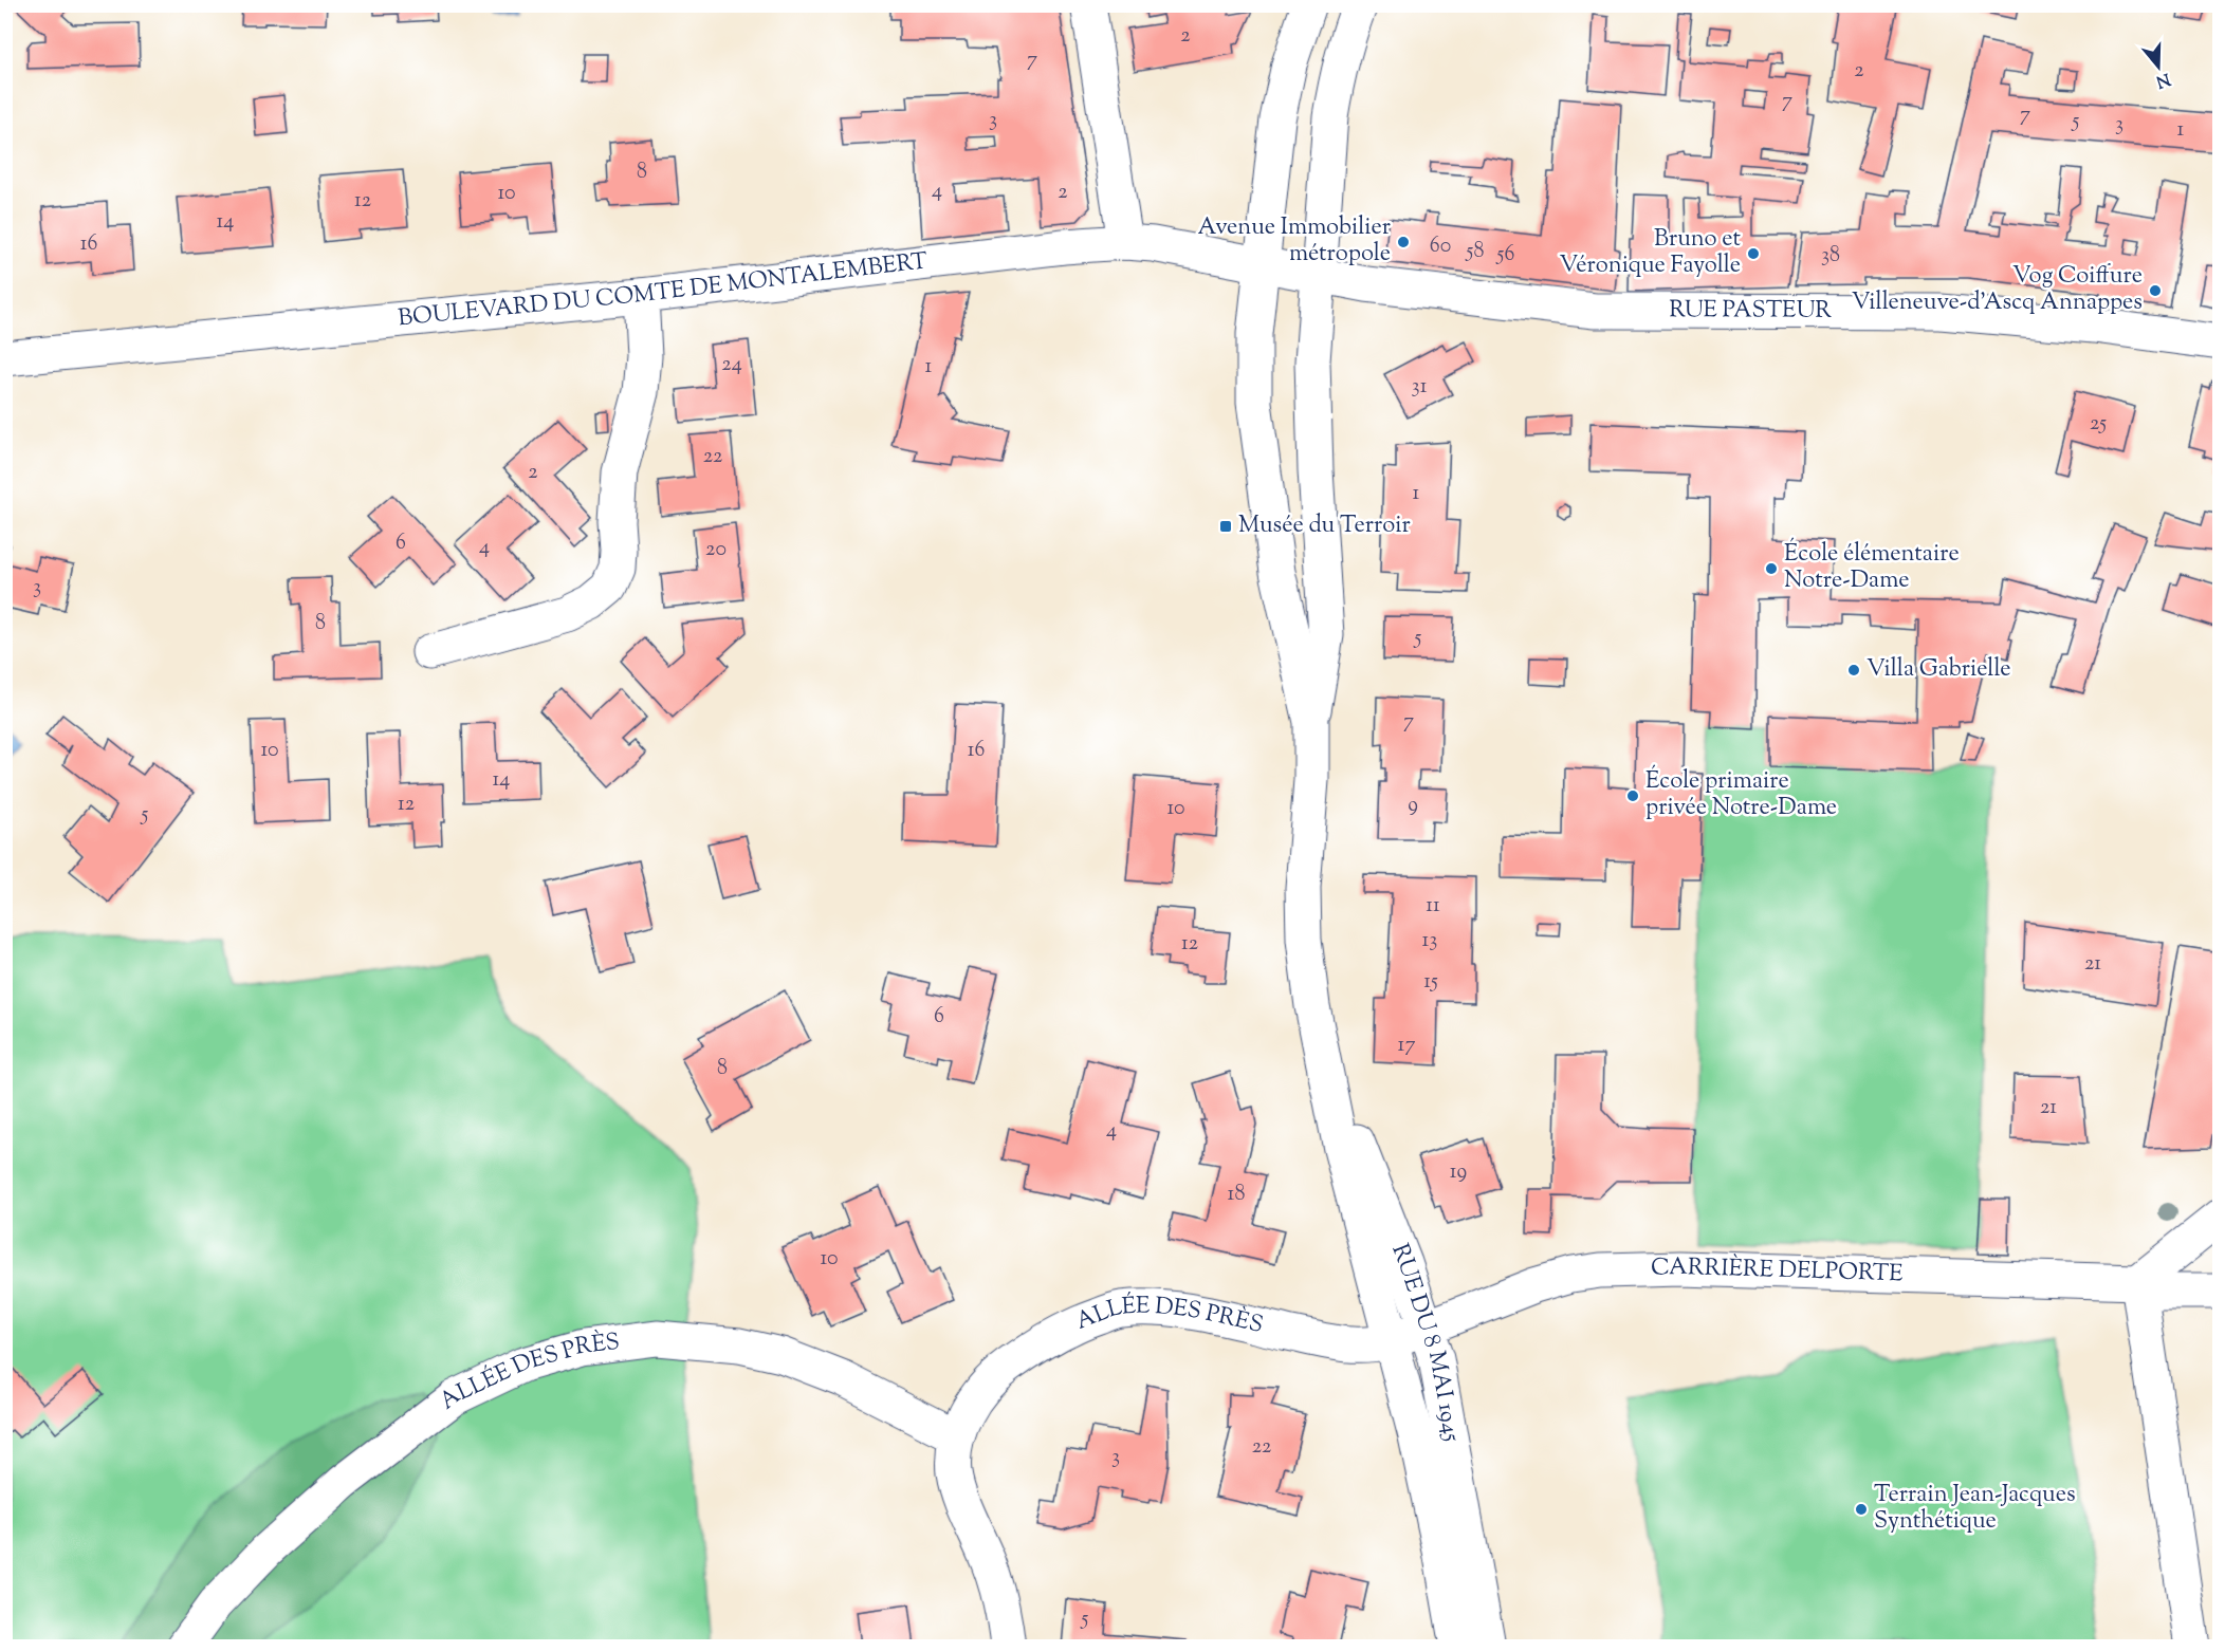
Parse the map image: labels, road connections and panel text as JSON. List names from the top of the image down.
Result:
{
  "streets": {
    "street": [
      "BOULEVARD DU COMTE DE MONTALEMBERT",
      "RUE PASTEUR",
      "CARRIÈRE DELPORTE",
      "ALLÉE DES PRÈS",
      "RUE DU 8 MAI 1945"
    ]
  },
  "crossings": [
    ["BOULEVARD DU COMTE DE MONTALEMBERT", "RUE PASTEUR"],
    ["BOULEVARD DU COMTE DE MONTALEMBERT", "RUE DU 8 MAI 1945"],
    ["RUE PASTEUR", "RUE DU 8 MAI 1945"],
    ["CARRIÈRE DELPORTE", "ALLÉE DES PRÈS"],
    ["CARRIÈRE DELPORTE", "RUE DU 8 MAI 1945"],
    ["ALLÉE DES PRÈS", "RUE DU 8 MAI 1945"]
  ],
  "places": {
    "other": [
      "Avenue Immobilier métropole",
      "Bruno et Véronique Fayolle",
      "Vog Coiffure Villeneuve-d'Ascq Annappes",
      "École élémentaire Notre-Dame",
      "Villa Gabrielle",
      "École primaire privée Notre-Dame",
      "Terrain Jean-Jacques Synthétique"
    ],
    "transit": ["Musée du Terroir"]
  },
  "house_numbers": [
    "2",
    "7",
    "2",
    "7",
    "7",
    "3",
    "5",
    "3",
    "1",
    "8",
    "4",
    "2",
    "10",
    "12",
    "14",
    "16",
    "60",
    "58",
    "56",
    "38",
    "24",
    "1",
    "31",
    "25",
    "22",
    "2",
    "1",
    "6",
    "4",
    "20",
    "3",
    "8",
    "5",
    "7",
    "10",
    "16",
    "14",
    "12",
    "9",
    "10",
    "5",
    "11",
    "13",
    "12",
    "21",
    "15",
    "6",
    "17",
    "8",
    "21",
    "4",
    "19",
    "18",
    "10",
    "22",
    "3",
    "5"
  ],
  "north": "bottom"
}
